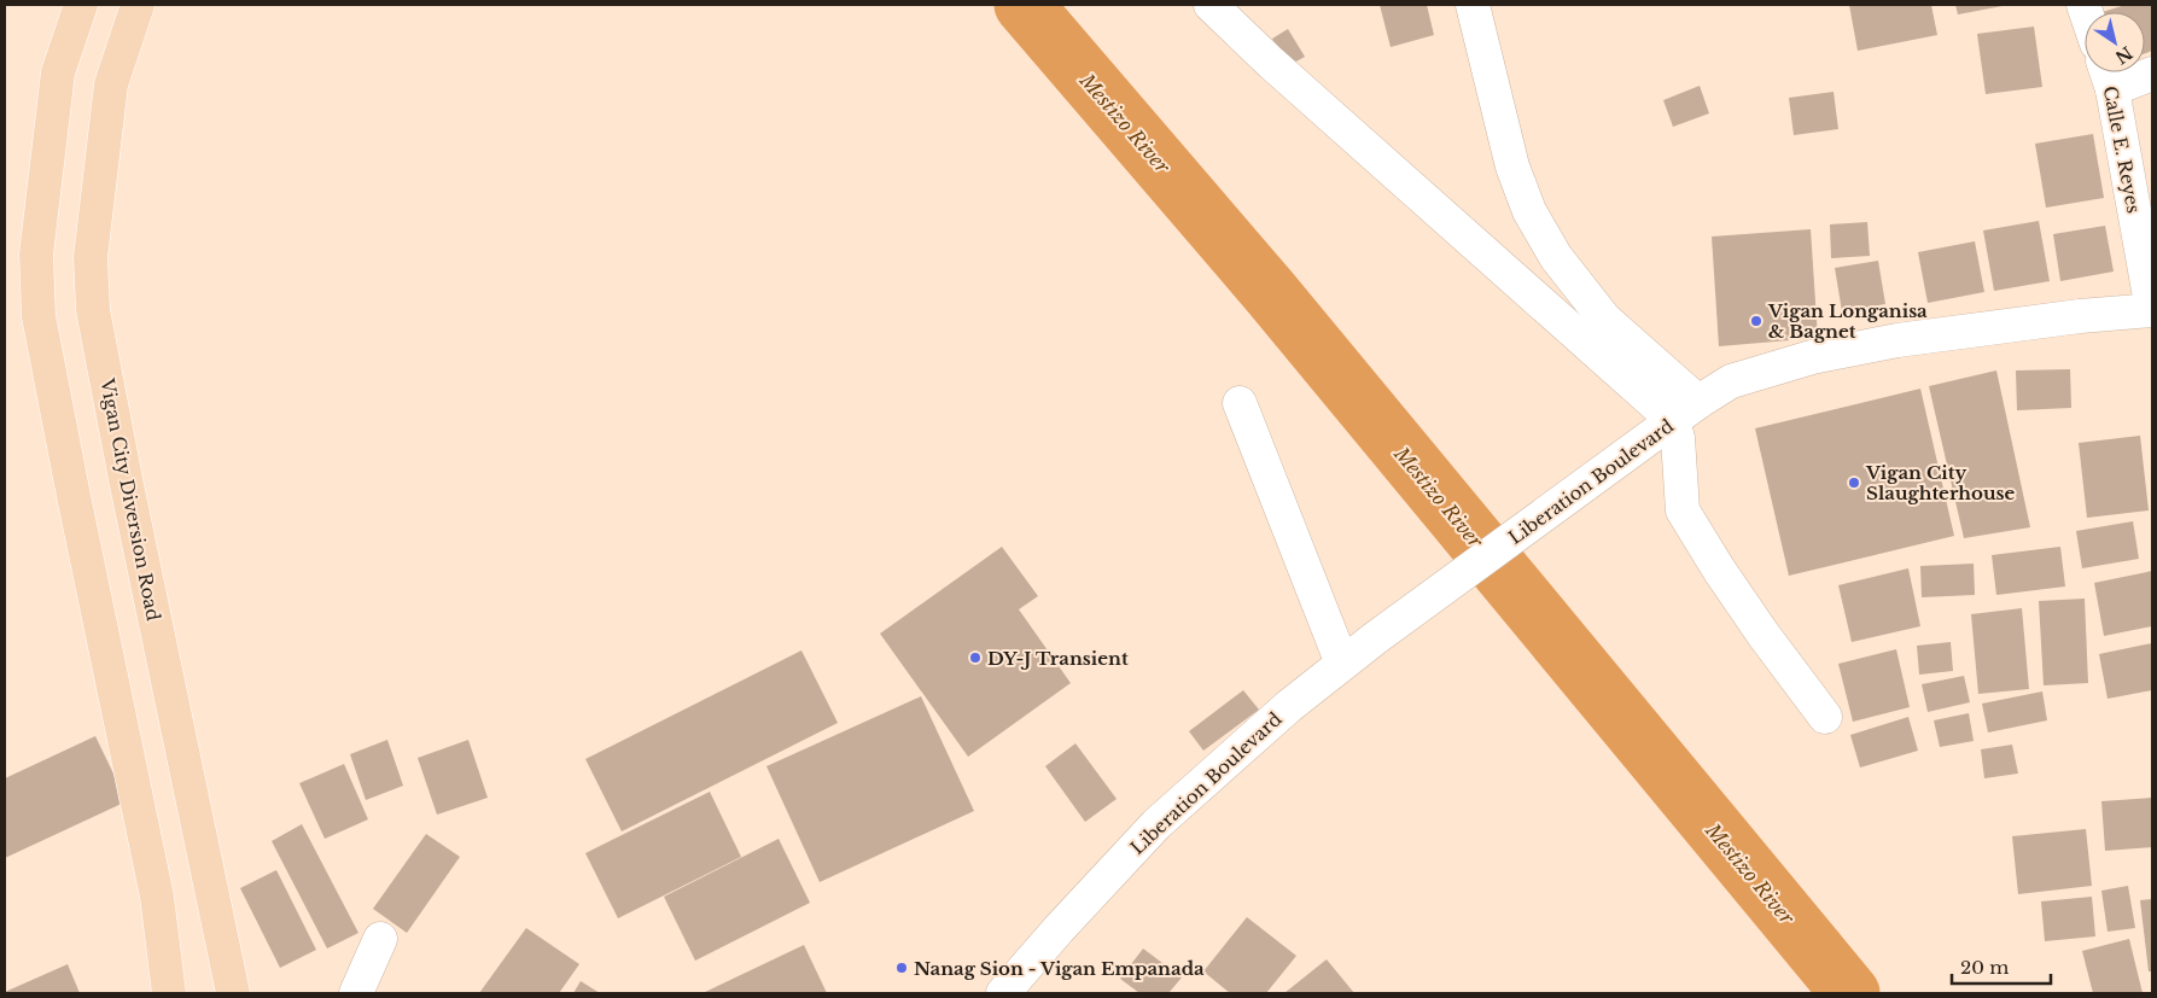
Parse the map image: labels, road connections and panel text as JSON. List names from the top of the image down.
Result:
{
  "streets": {
    "main road": ["Vigan City Diversion Road"],
    "street": ["Calle E. Reyes", "Liberation Boulevard"]
  },
  "crossings": [
    ["Calle E. Reyes", "Liberation Boulevard"]
  ],
  "water": ["Mestizo River"],
  "places": [
    "Vigan Longanisa & Bagnet",
    "Vigan City Slaughterhouse",
    "DY-J Transient",
    "Nanag Sion - Vigan Empanada"
  ],
  "scale_bar": "20 m",
  "north": "bottom right"
}
